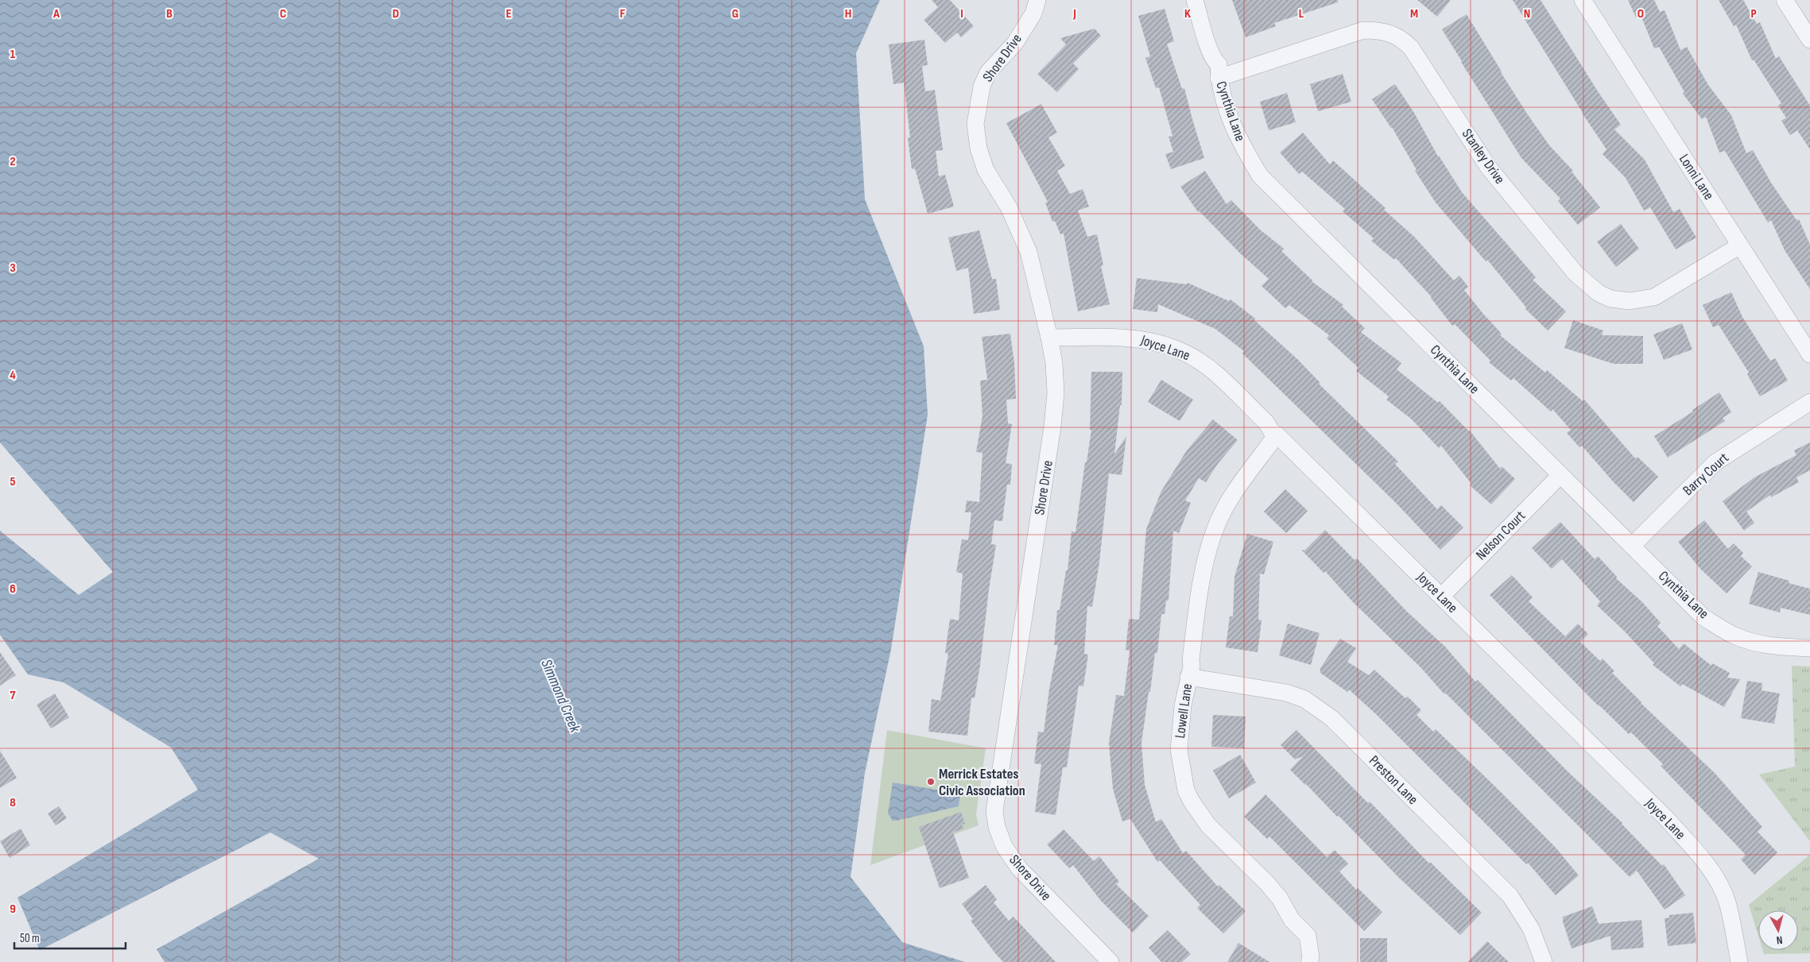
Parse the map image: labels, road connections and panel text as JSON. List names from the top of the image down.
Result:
{
  "streets": {
    "street": [
      "Shore Drive",
      "Cynthia Lane",
      "Stanley Drive",
      "Lonni Lane",
      "Joyce Lane",
      "Barry Court",
      "Nelson Court",
      "Lowell Lane",
      "Preston Lane"
    ]
  },
  "crossings": [
    ["Shore Drive", "Joyce Lane"],
    ["Cynthia Lane", "Stanley Drive"],
    ["Cynthia Lane", "Barry Court"],
    ["Cynthia Lane", "Nelson Court"],
    ["Stanley Drive", "Lonni Lane"],
    ["Joyce Lane", "Nelson Court"],
    ["Joyce Lane", "Lowell Lane"],
    ["Lowell Lane", "Preston Lane"]
  ],
  "water": ["Simmond Creek"],
  "places": ["Merrick Estates Civic Association"],
  "scale_bar": "50 m",
  "north": "bottom",
  "grid": {
    "columns": [
      "A",
      "B",
      "C",
      "D",
      "E",
      "F",
      "G",
      "H",
      "I",
      "J",
      "K",
      "L",
      "M",
      "N",
      "O",
      "P"
    ],
    "rows": [
      "1",
      "2",
      "3",
      "4",
      "5",
      "6",
      "7",
      "8",
      "9"
    ]
  }
}
